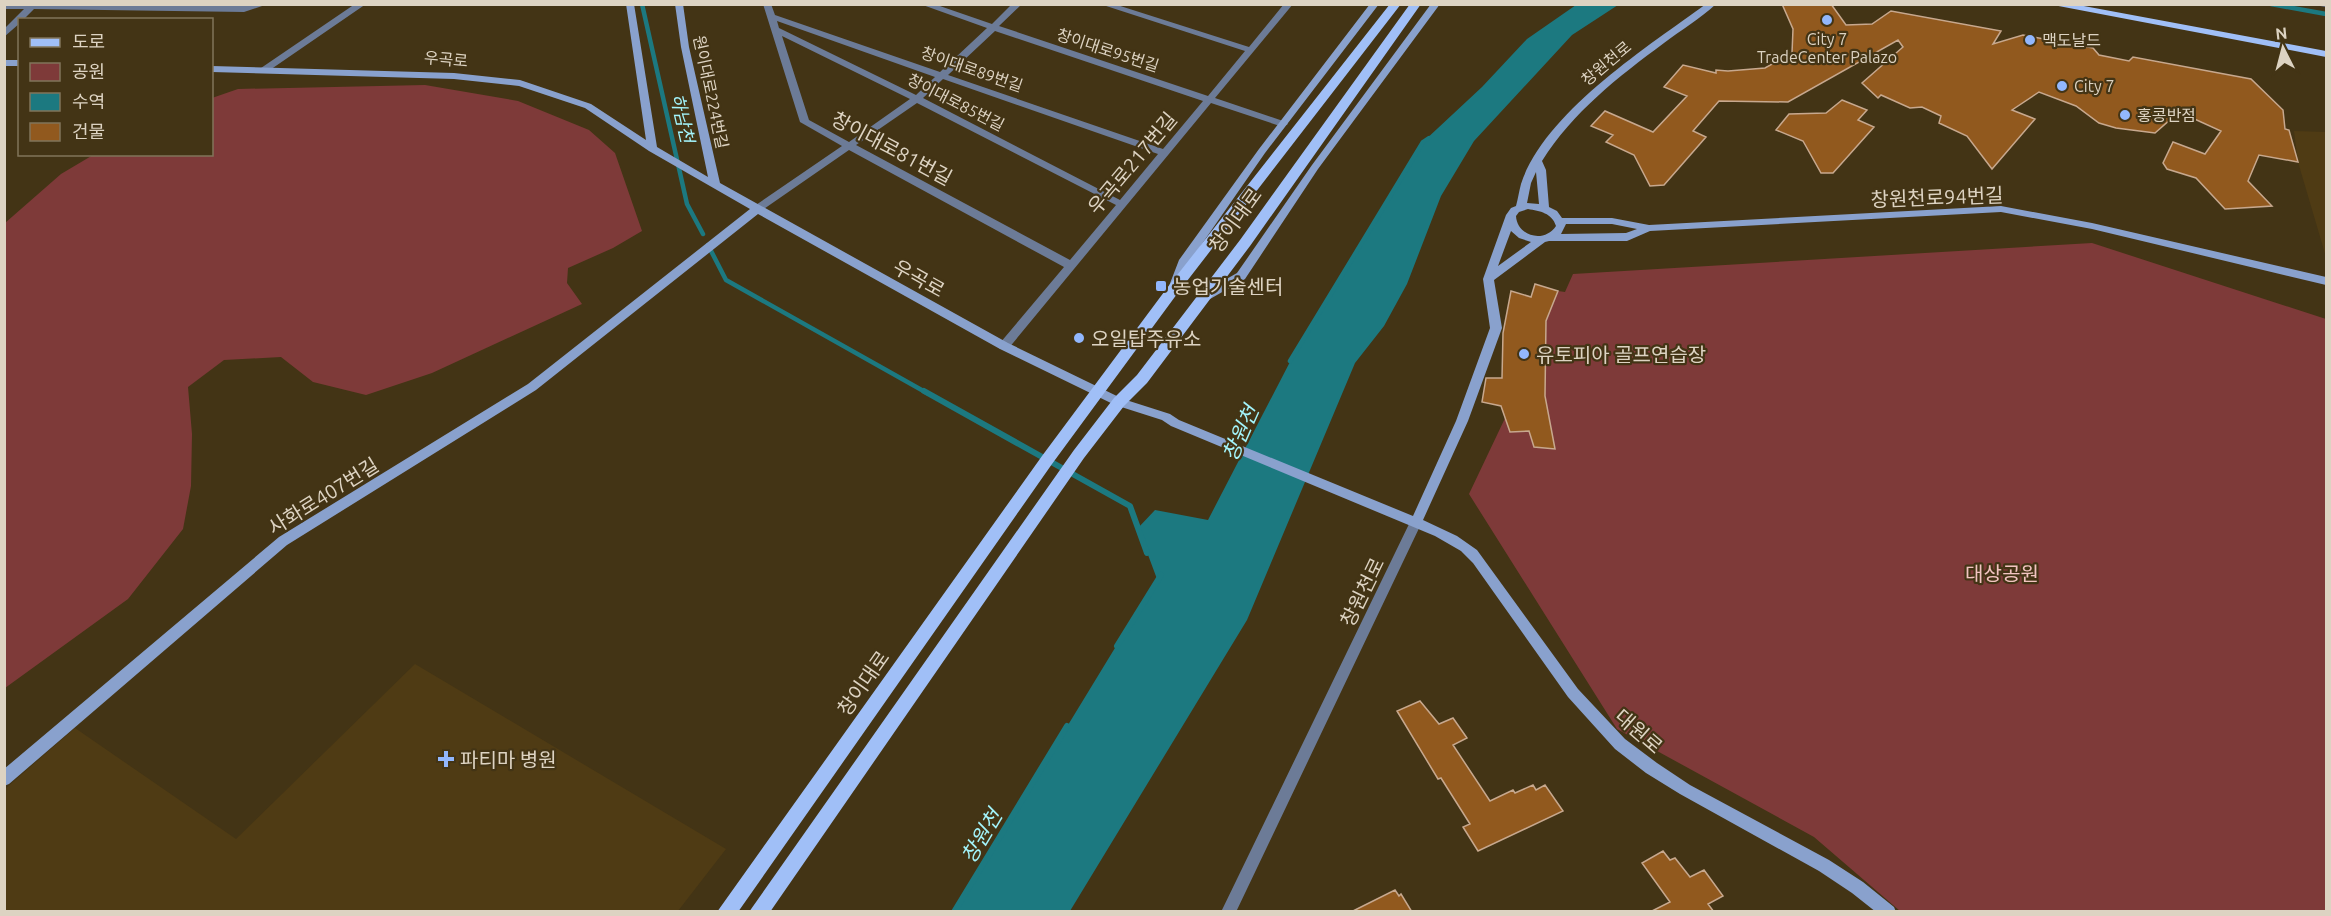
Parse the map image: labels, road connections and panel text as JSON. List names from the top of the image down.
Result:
{
  "streets": {
    "main road": ["창이대로"],
    "street": [
      "창이대로95번길",
      "우곡로",
      "창원천로",
      "창이대로89번길",
      "원이대로224번길",
      "창이대로85번길",
      "창이대로81번길",
      "우곡로217번길",
      "창원천로94번길",
      "사화로407번길",
      "대원로"
    ]
  },
  "crossings": [
    ["창이대로95번길", "우곡로217번길"],
    ["우곡로", "원이대로224번길"],
    ["우곡로", "우곡로217번길"],
    ["우곡로", "창이대로"],
    ["우곡로", "사화로407번길"],
    ["우곡로", "대원로"],
    ["창원천로", "대원로"],
    ["창이대로89번길", "창이대로81번길"],
    ["창이대로89번길", "우곡로217번길"],
    ["창이대로85번길", "창이대로81번길"],
    ["창이대로85번길", "우곡로217번길"],
    ["창이대로81번길", "우곡로217번길"],
    ["창이대로", "대원로"]
  ],
  "water": ["하남천", "창원천"],
  "parks": ["대상공원"],
  "places": {
    "other": [
      "City 7 TradeCenter Palazo",
      "맥도날드",
      "City 7",
      "홍콩반점",
      "오일탑주유소",
      "유토피아 골프연습장"
    ],
    "transit": ["농업기술센터"],
    "health": ["파티마 병원"]
  },
  "legend": [
    "도로",
    "공원",
    "수역",
    "건물"
  ],
  "north": "top"
}
